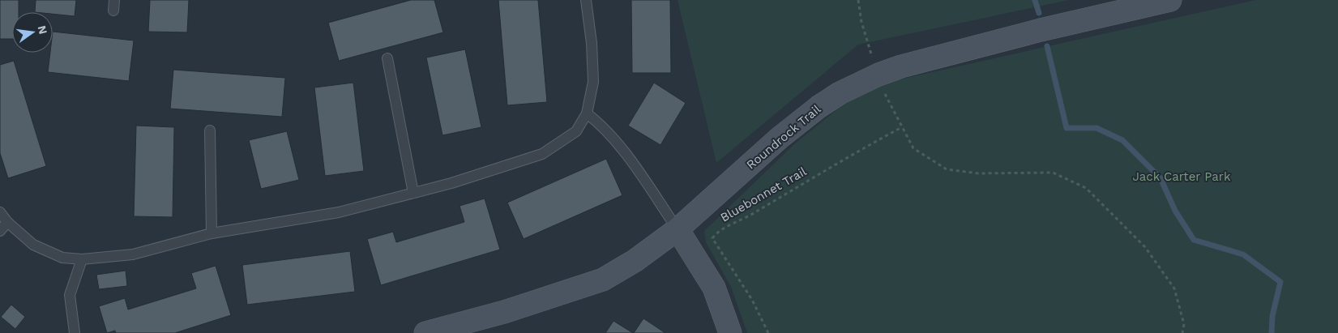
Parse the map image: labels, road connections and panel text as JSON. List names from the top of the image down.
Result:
{
  "streets": {
    "street": ["Roundrock Trail"],
    "path": ["Bluebonnet Trail"]
  },
  "parks": ["Jack Carter Park"],
  "north": "right"
}
